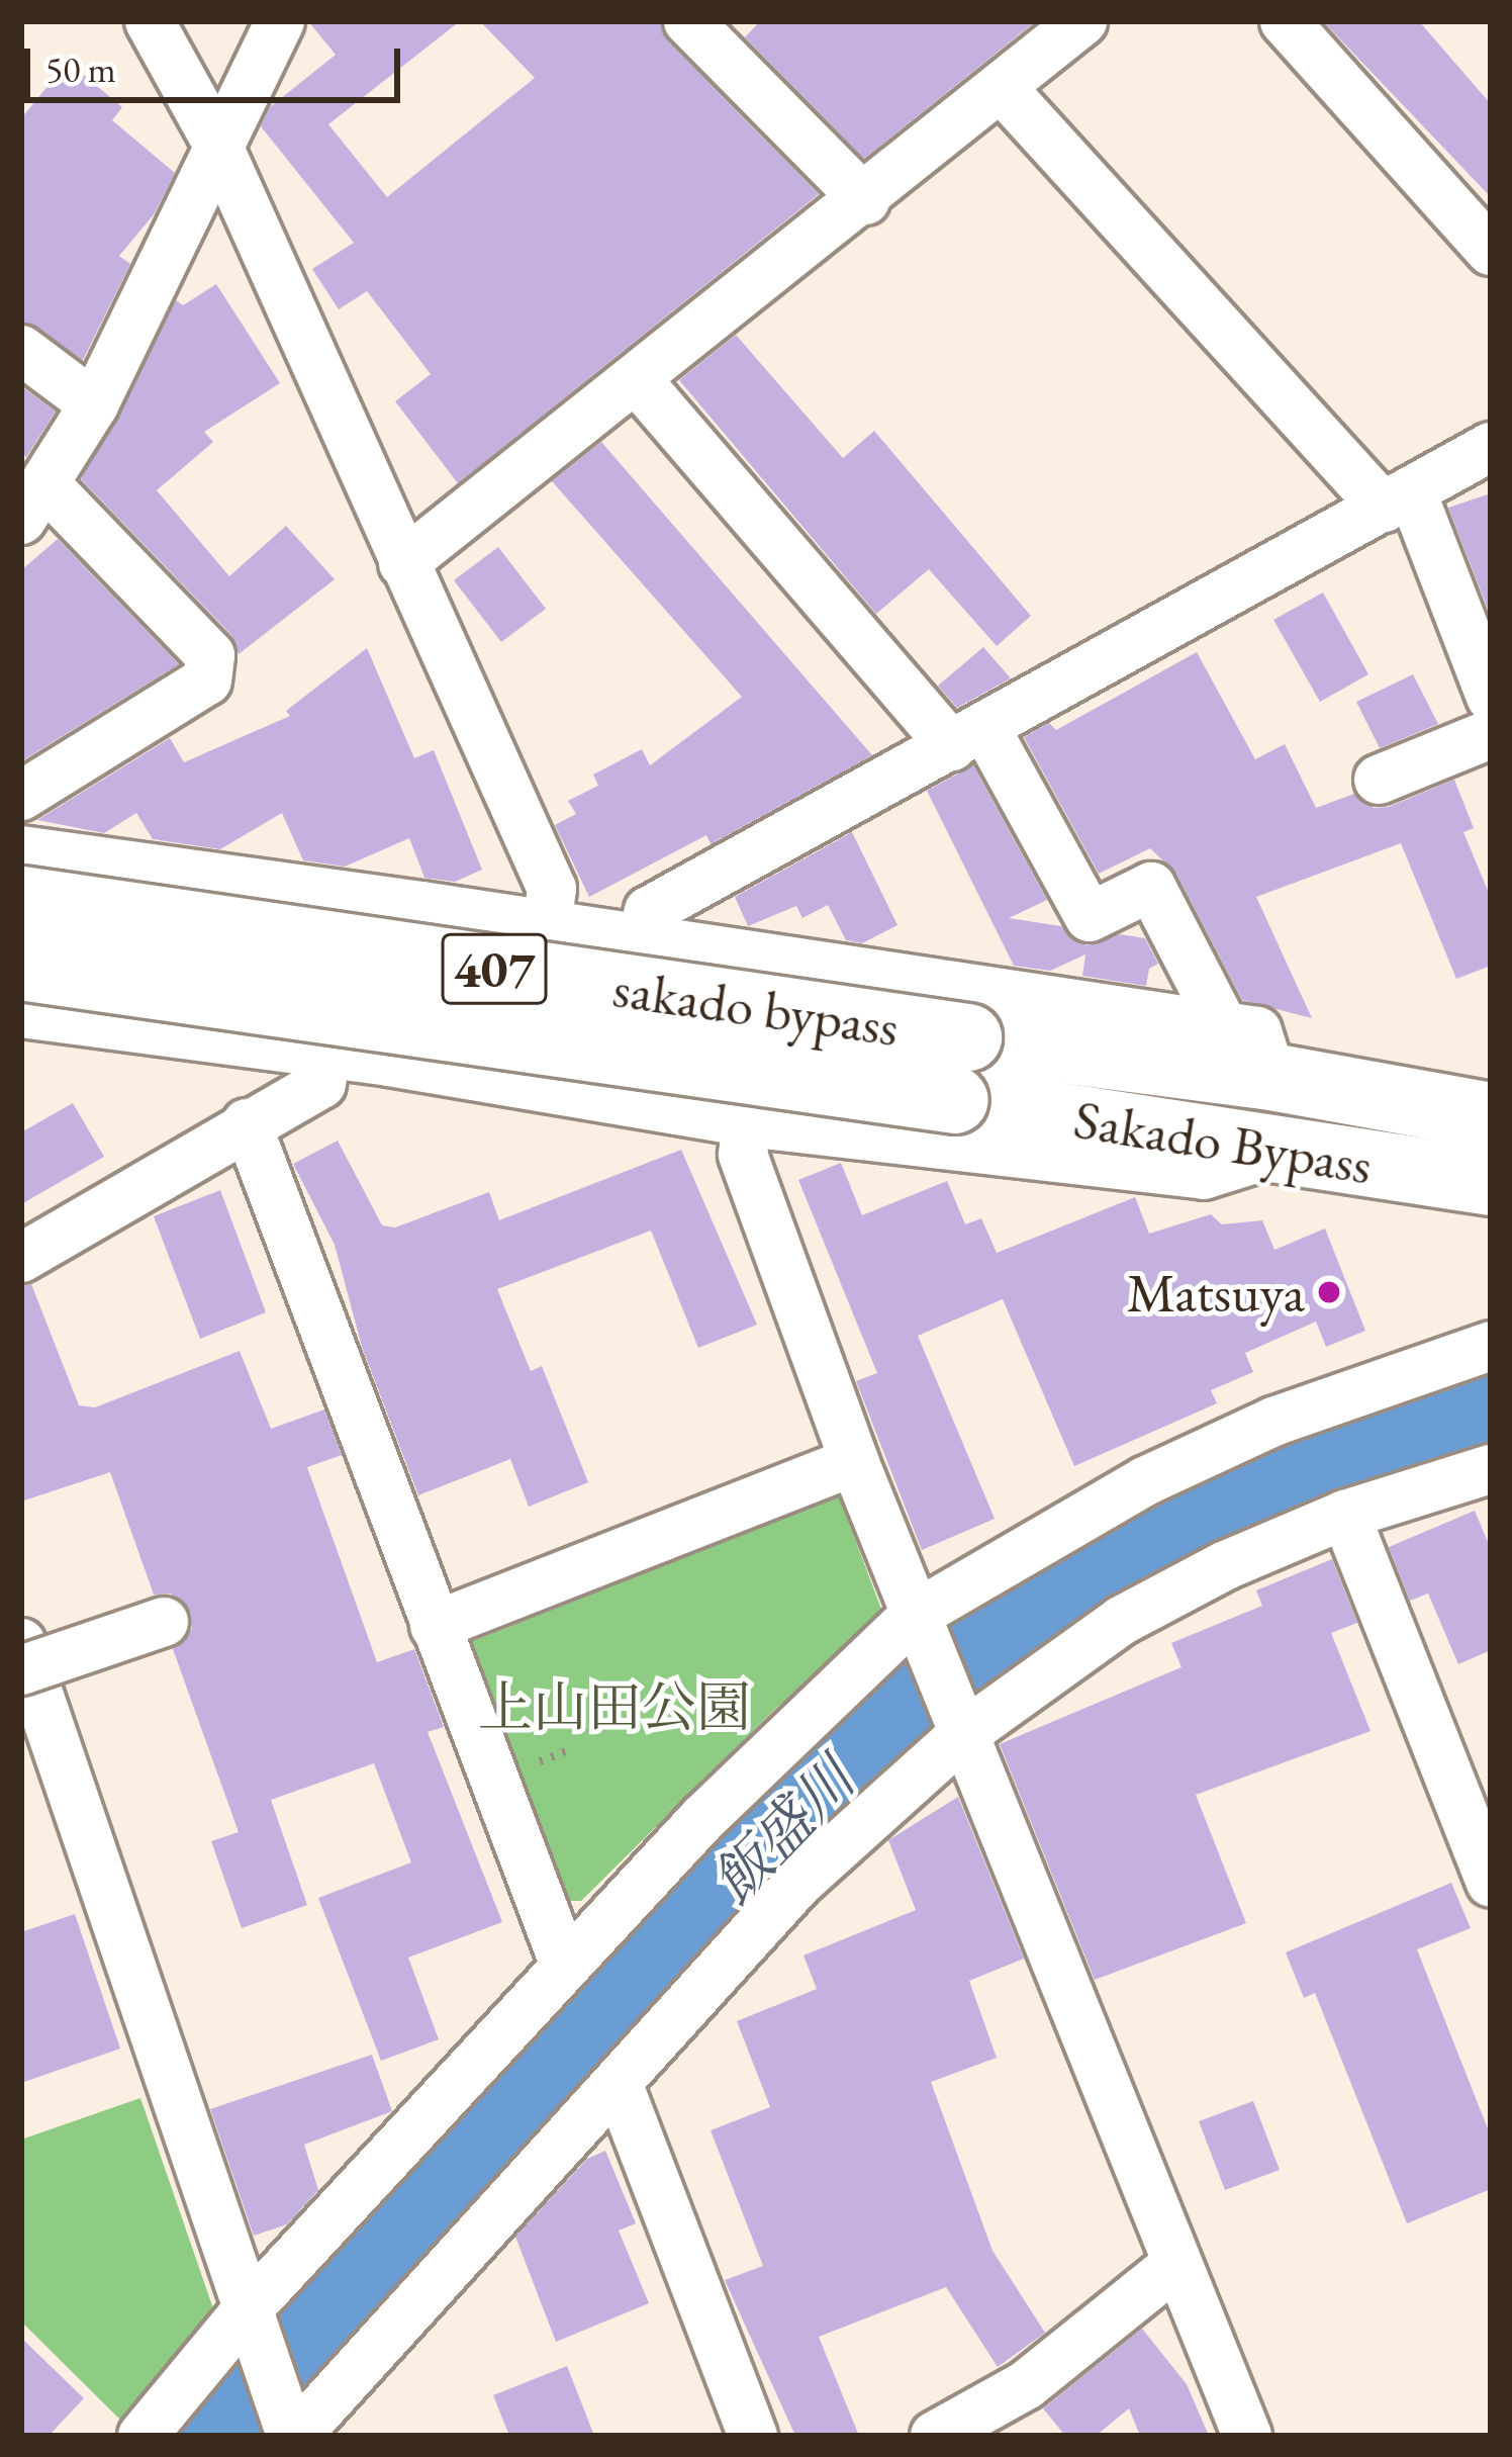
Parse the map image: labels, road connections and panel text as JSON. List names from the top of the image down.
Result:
{
  "streets": {
    "highway": ["407", "sakado bypass", "Sakado Bypass"]
  },
  "crossings": [
    ["sakado bypass", "Sakado Bypass"]
  ],
  "water": ["飯盛川"],
  "parks": ["上山田公園"],
  "places": ["Matsuya"],
  "scale_bar": "50 m"
}
